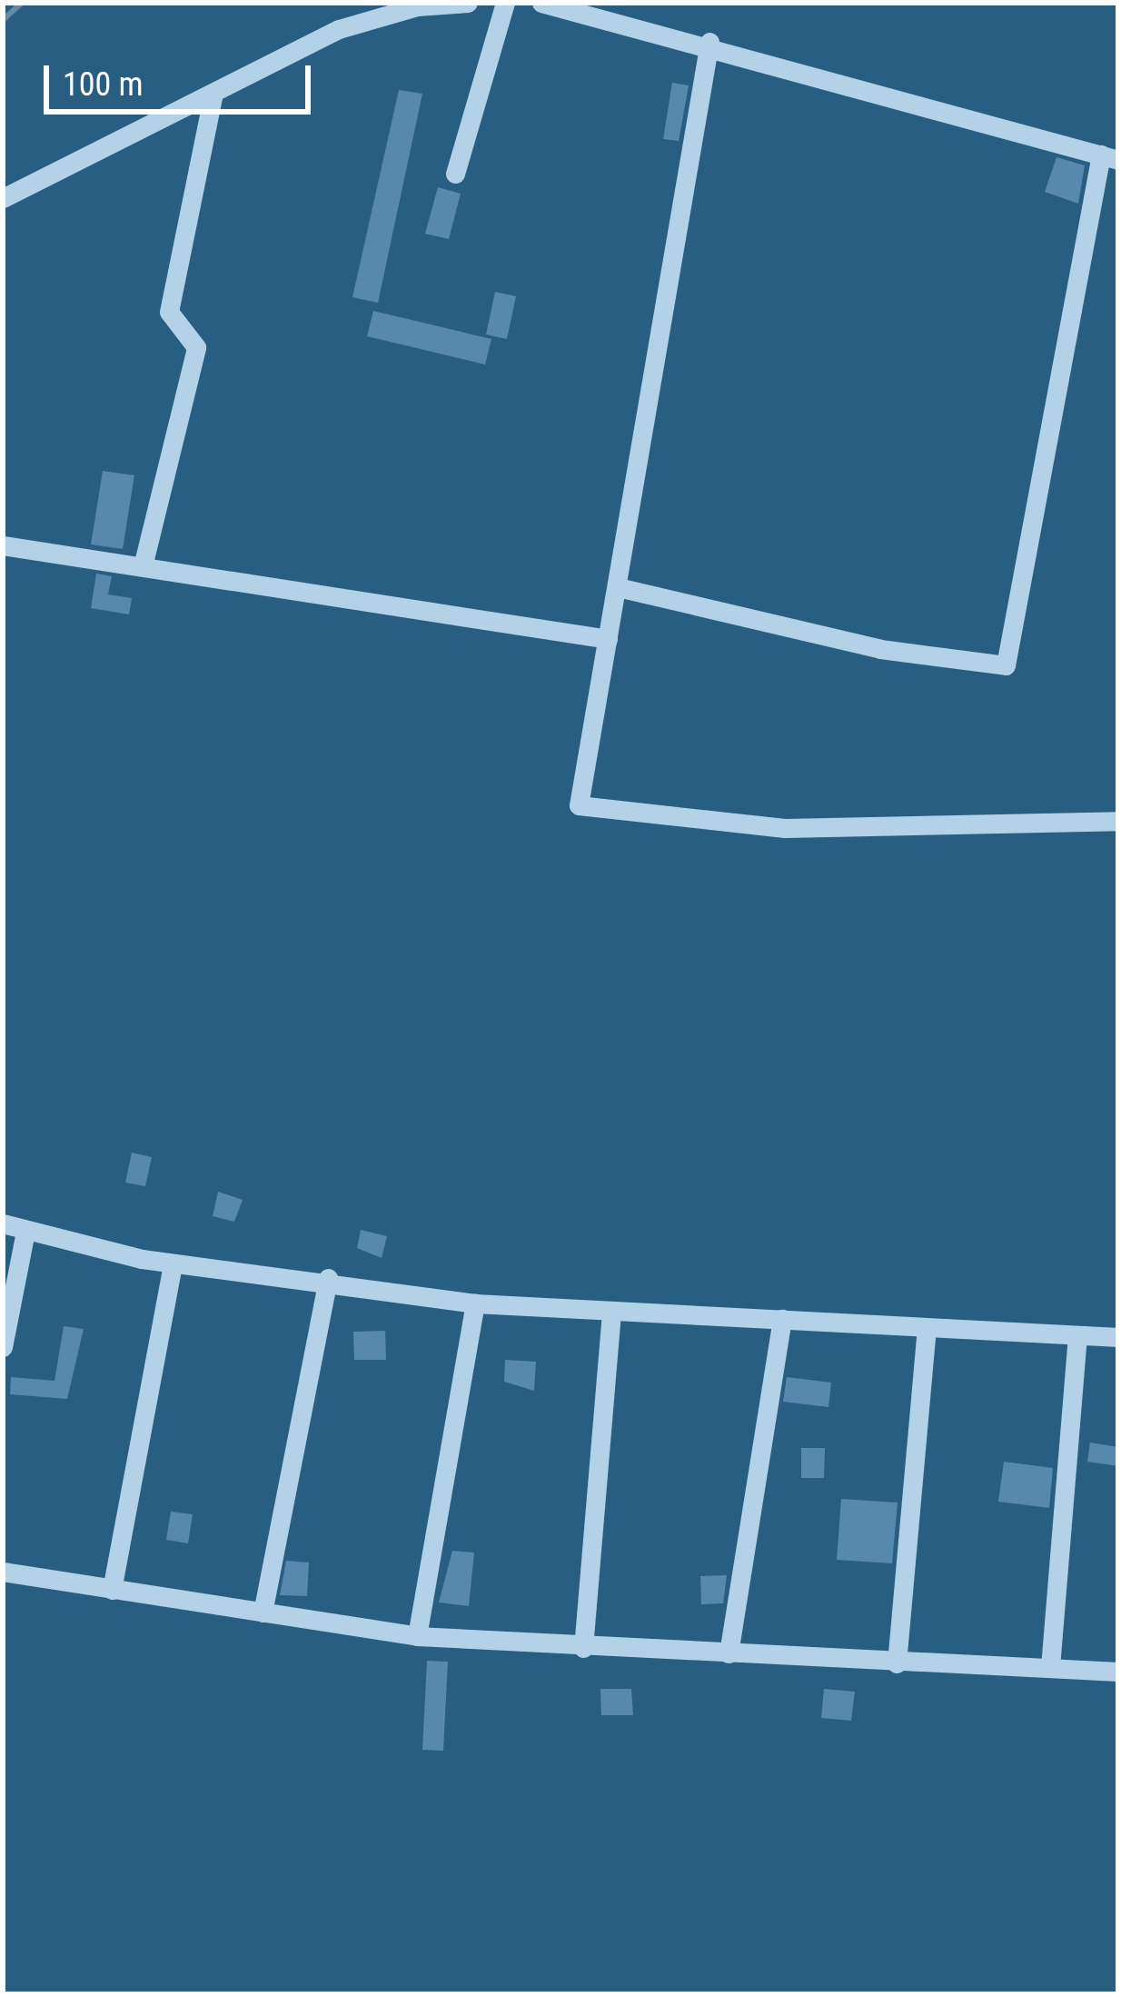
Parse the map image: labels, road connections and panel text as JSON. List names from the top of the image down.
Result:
{
  "scale_bar": "100 m"
}
